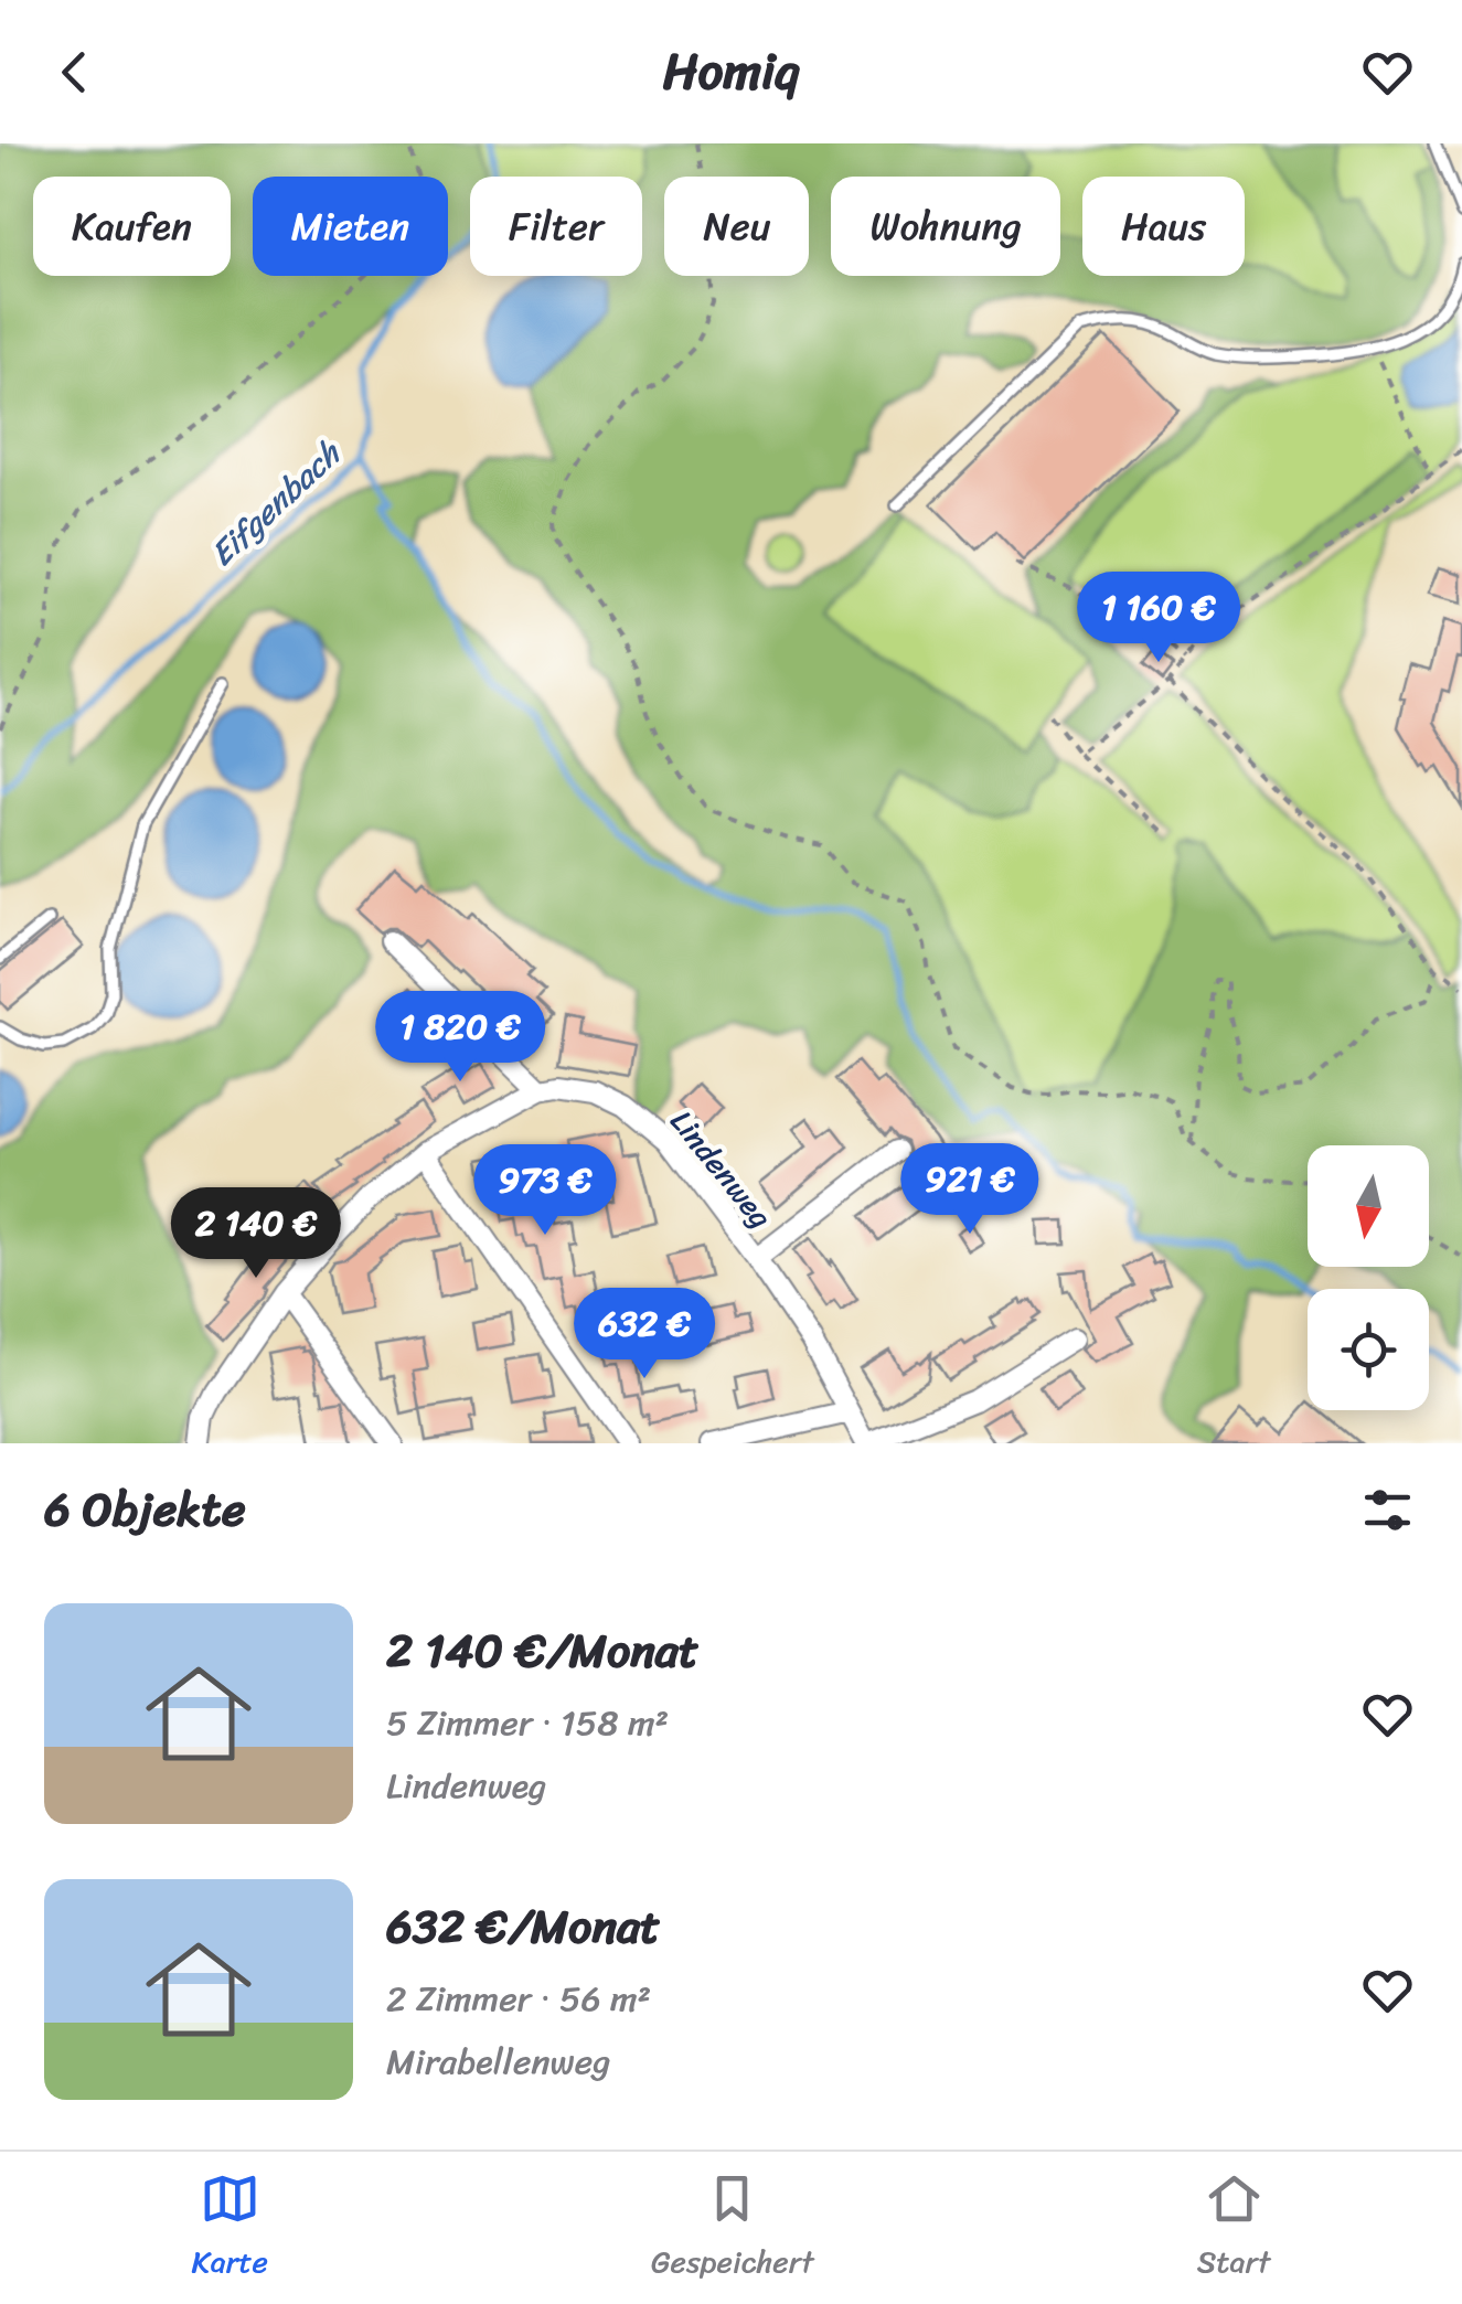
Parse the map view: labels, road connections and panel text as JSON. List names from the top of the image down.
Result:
{
  "streets": {
    "street": ["Lindenweg"]
  },
  "water": ["Eifgenbach"],
  "north": "bottom",
  "page": {
    "header": "Homiq",
    "chip": [
      "Kaufen",
      "Mieten",
      "Filter",
      "Neu",
      "Wohnung",
      "Haus"
    ],
    "price": [
      "1 160 €",
      "1 820 €",
      "921 €",
      "973 €",
      "2 140 €",
      "632 €"
    ],
    "heading": "6 Objekte",
    "list": [
      {
        "name": "2 140 €/Monat",
        "note": "5 Zimmer · 158 m² · Lindenweg"
      },
      {
        "name": "632 €/Monat",
        "note": "2 Zimmer · 56 m² · Mirabellenweg"
      }
    ],
    "tabs": ["Karte", "Gespeichert", "Start"]
  }
}
